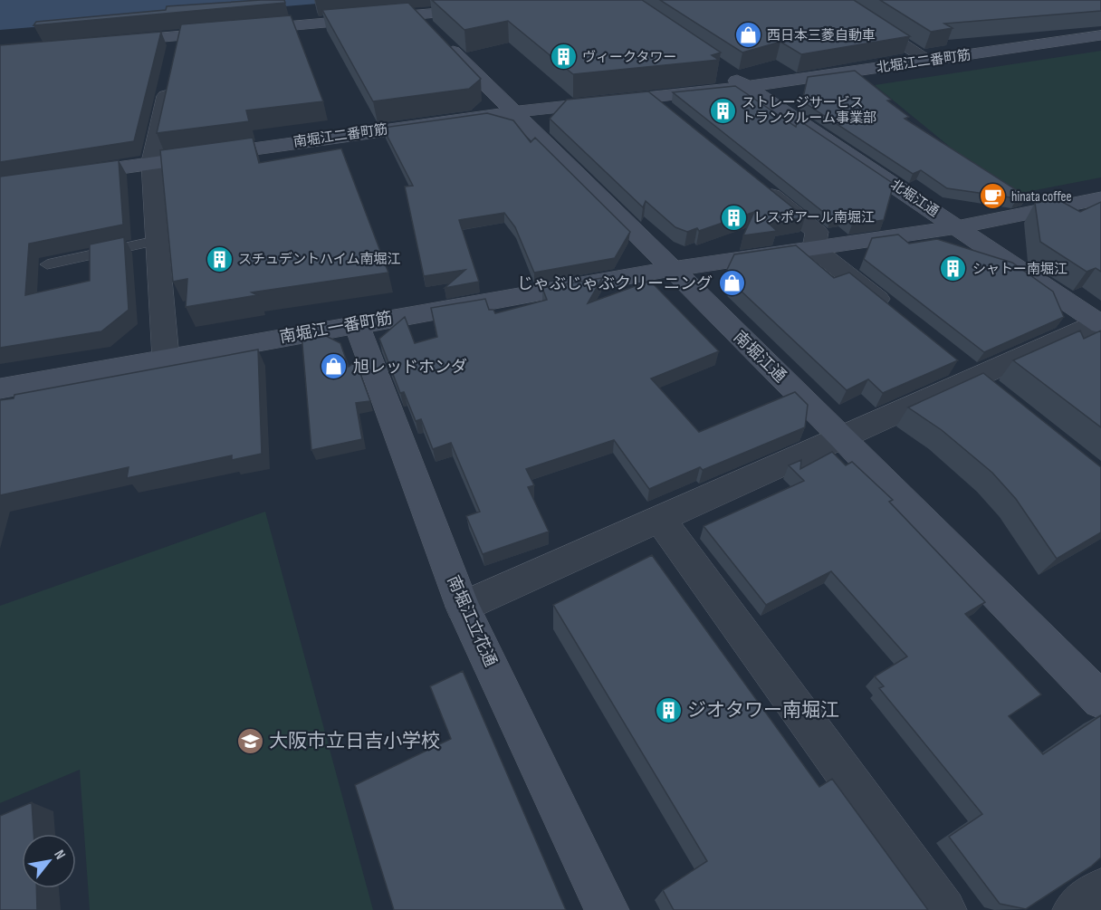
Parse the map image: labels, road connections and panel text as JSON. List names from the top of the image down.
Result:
{
  "streets": {
    "street": [
      "北堀江二番町筋",
      "南堀江二番町筋",
      "北堀江通",
      "南堀江一番町筋",
      "南堀江通",
      "南堀江立花通"
    ]
  },
  "crossings": [
    ["北堀江二番町筋", "南堀江二番町筋"],
    ["北堀江二番町筋", "北堀江通"],
    ["南堀江二番町筋", "北堀江通"],
    ["南堀江二番町筋", "南堀江通"],
    ["北堀江通", "南堀江一番町筋"],
    ["南堀江一番町筋", "南堀江通"],
    ["南堀江一番町筋", "南堀江立花通"]
  ],
  "places": {
    "shop": ["西日本三菱自動車", "じゃぶじゃぶクリーニング", "旭レッドホンダ"],
    "building": [
      "ヴィークタワー",
      "ストレージサービス トランクルーム事業部",
      "レスポアール南堀江",
      "スチュデントハイム南堀江",
      "シャトー南堀江",
      "ジオタワー南堀江"
    ],
    "cafe": ["hinata coffee"],
    "school or university": ["大阪市立日吉小学校"]
  },
  "north": "top right"
}
